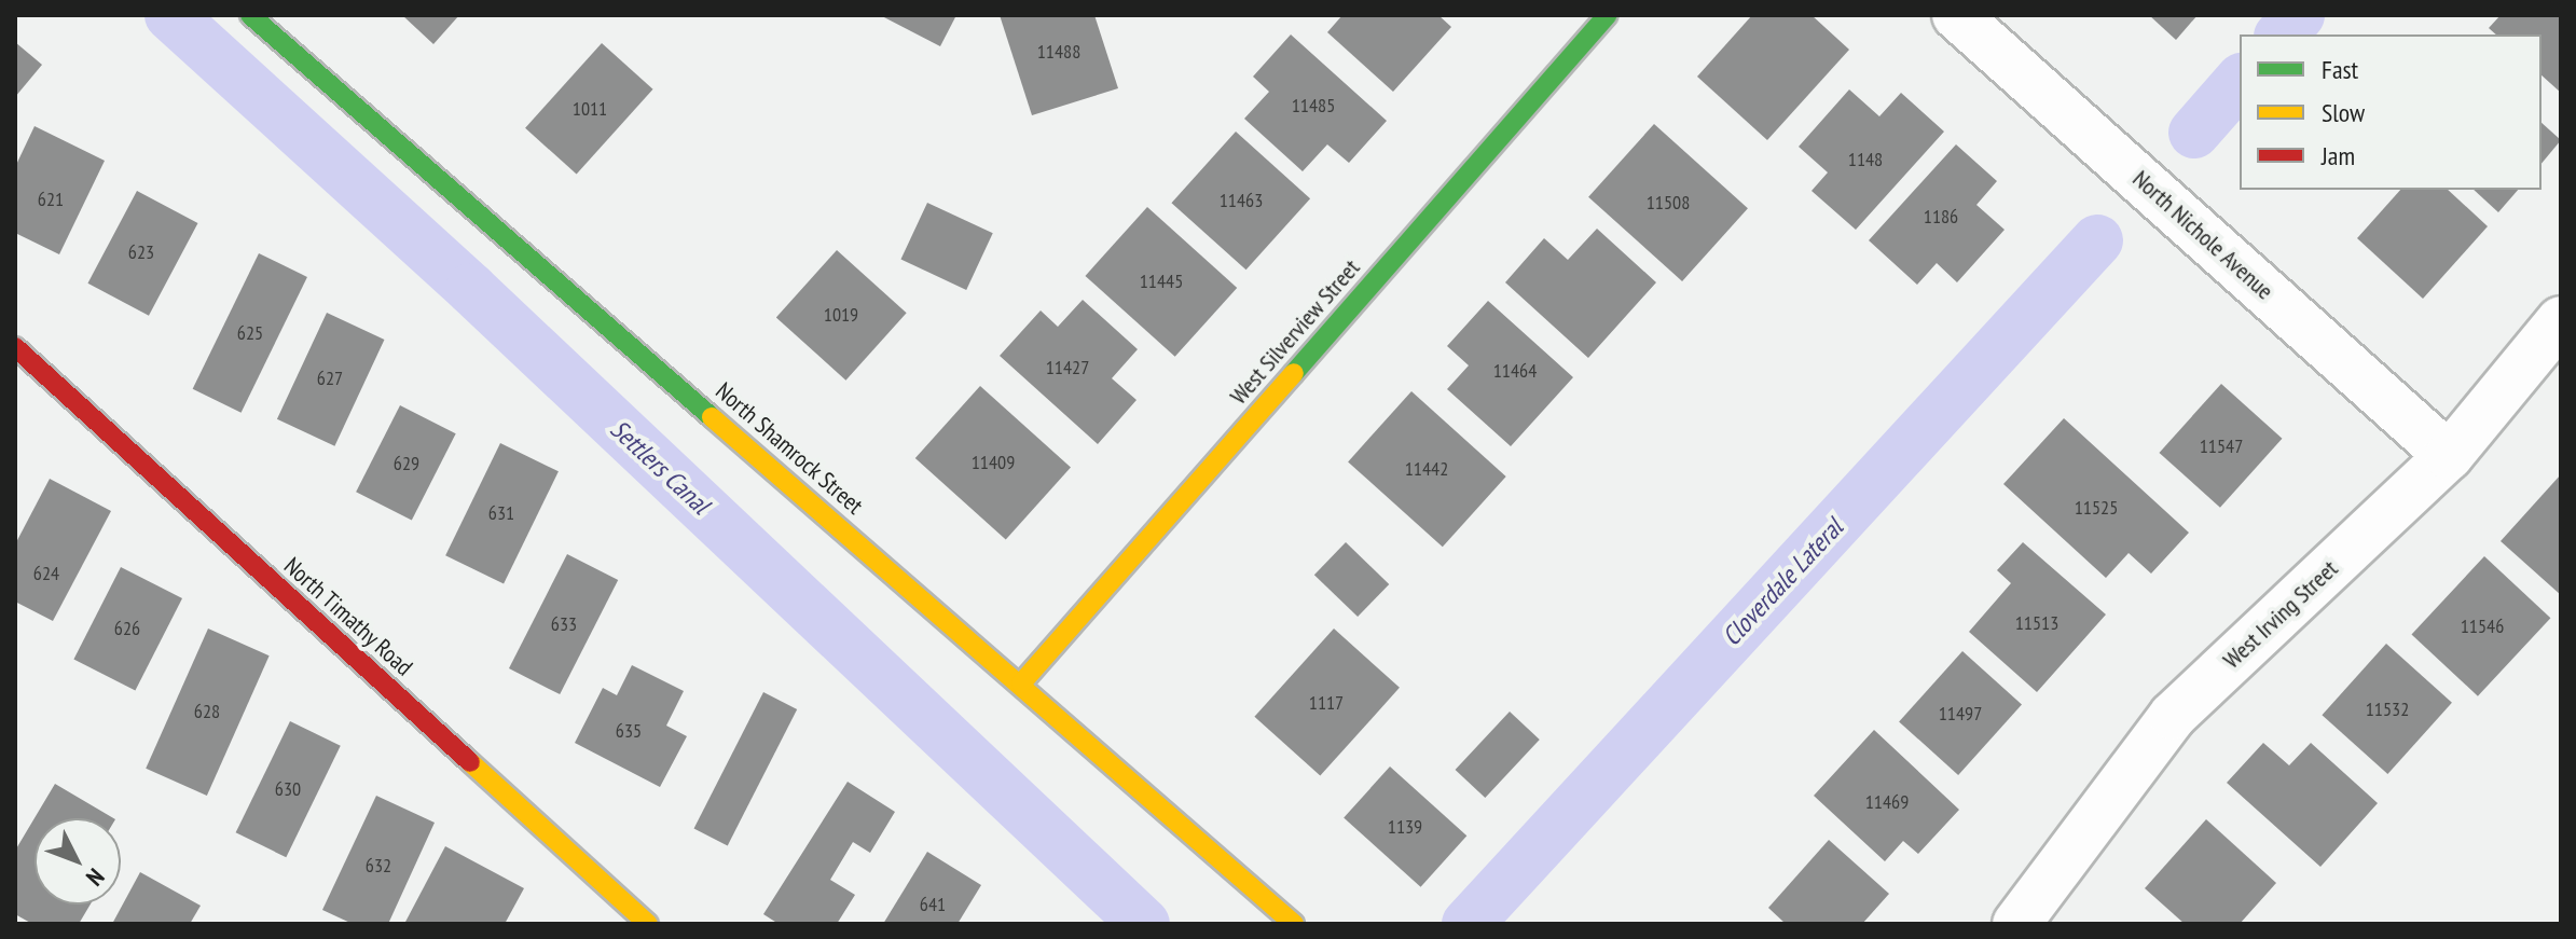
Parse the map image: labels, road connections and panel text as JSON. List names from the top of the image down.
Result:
{
  "streets": {
    "street": [
      "North Nichole Avenue",
      "West Silverview Street",
      "North Shamrock Street",
      "West Irving Street",
      "North Timathy Road"
    ]
  },
  "crossings": [
    ["North Nichole Avenue", "West Irving Street"],
    ["West Silverview Street", "North Shamrock Street"]
  ],
  "water": ["Settlers Canal", "Cloverdale Lateral"],
  "house_numbers": [
    "11488",
    "11485",
    "1011",
    "1148",
    "621",
    "11463",
    "11508",
    "1186",
    "623",
    "11445",
    "1019",
    "625",
    "11427",
    "11464",
    "627",
    "11547",
    "11409",
    "629",
    "11442",
    "11525",
    "631",
    "624",
    "11513",
    "633",
    "11546",
    "626",
    "1117",
    "11532",
    "628",
    "11497",
    "635",
    "630",
    "11469",
    "1139",
    "632",
    "641"
  ],
  "legend": ["Fast", "Slow", "Jam"],
  "north": "bottom right"
}
